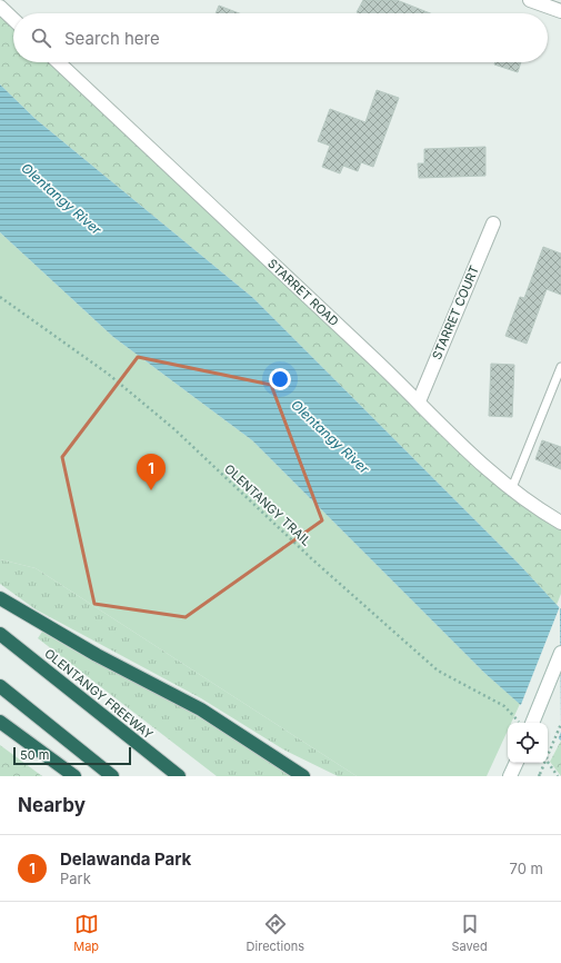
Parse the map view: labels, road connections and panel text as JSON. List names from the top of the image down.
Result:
{
  "streets": {
    "highway": ["OLENTANGY FREEWAY"],
    "street": ["STARRET ROAD", "STARRET COURT"],
    "path": ["OLENTANGY TRAIL"]
  },
  "crossings": [
    ["STARRET ROAD", "STARRET COURT"]
  ],
  "water": ["Olentangy River"],
  "scale_bar": "50 m",
  "page": {
    "search": "Search here",
    "pins": "1",
    "scale": "50 m",
    "heading": "Nearby",
    "list": [
      {
        "mark": "1",
        "name": "Delawanda Park",
        "note": "Park",
        "value": "70 m"
      }
    ],
    "nav": ["Map", "Directions", "Saved"]
  }
}
